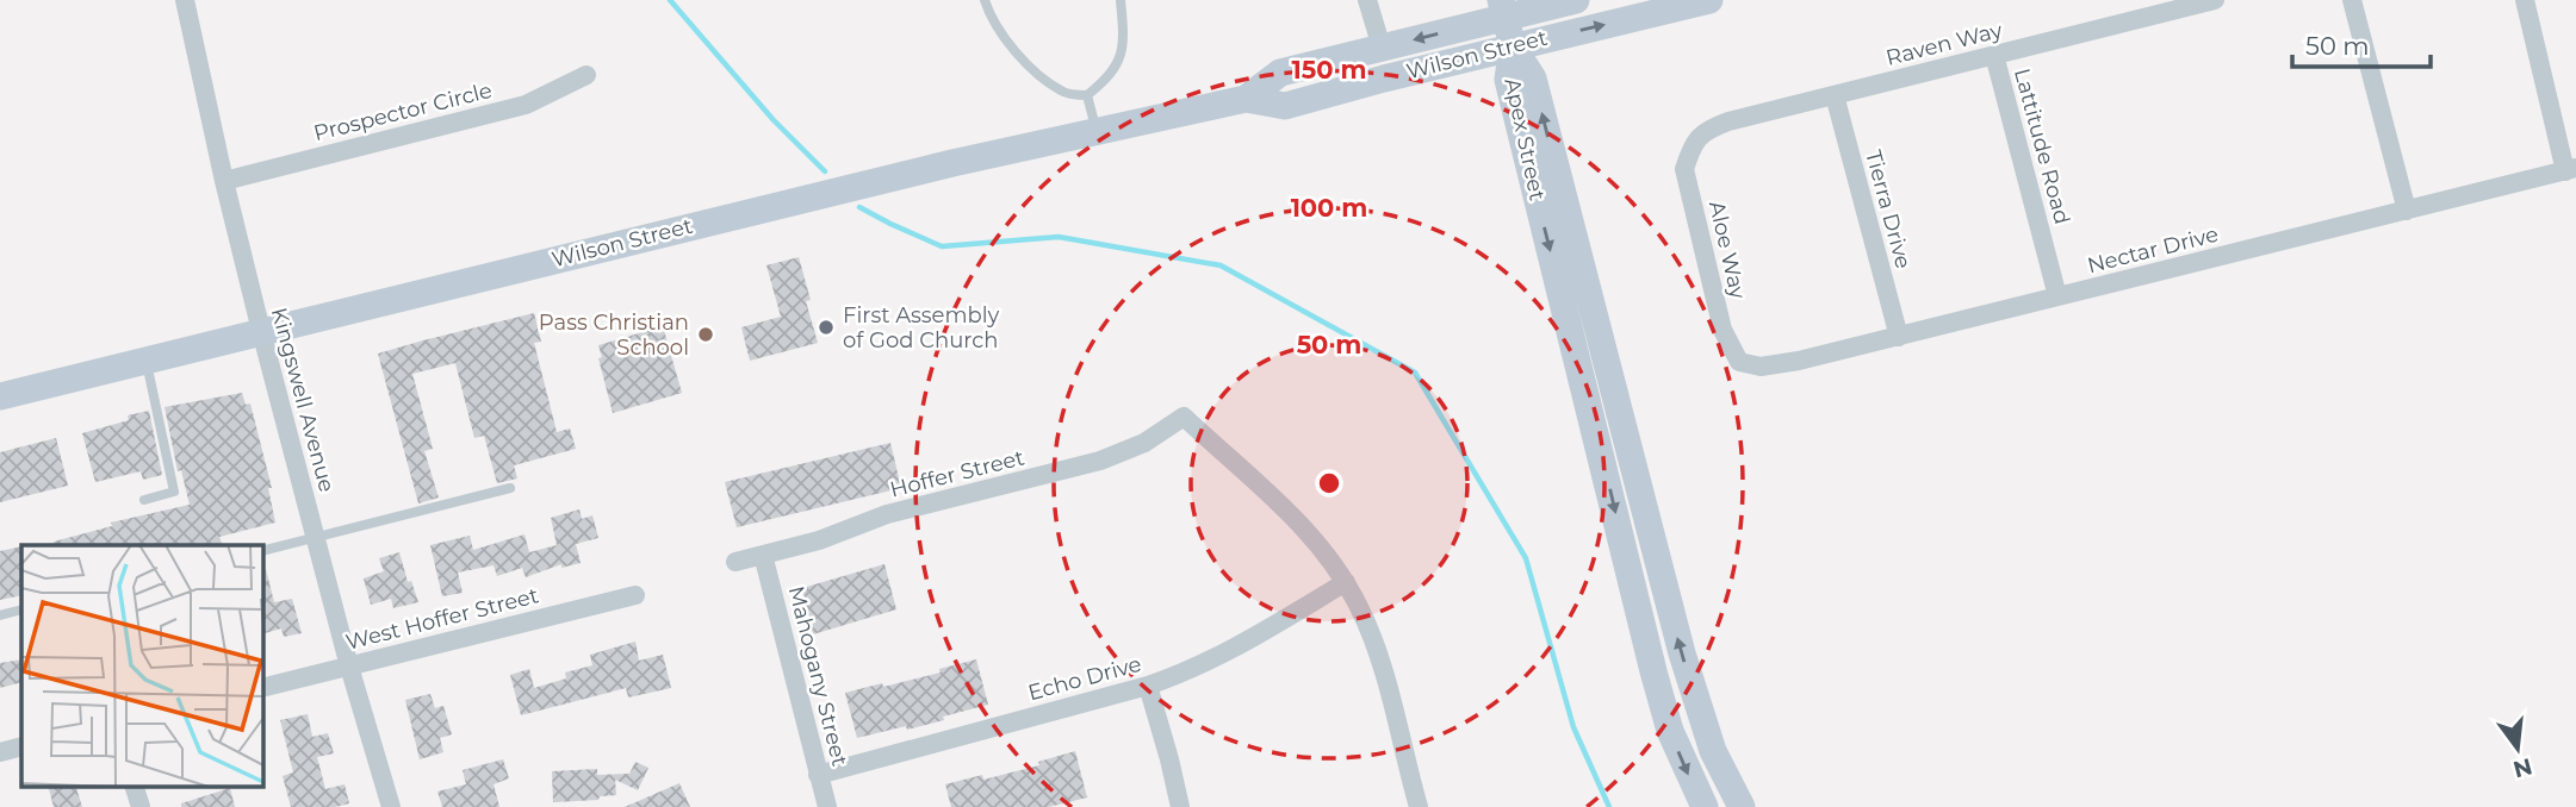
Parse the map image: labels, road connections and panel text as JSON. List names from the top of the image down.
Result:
{
  "streets": {
    "street": [
      "Raven Way",
      "Wilson Street",
      "Prospector Circle",
      "Apex Street",
      "Lattitude Road",
      "Tierra Drive",
      "Aloe Way",
      "Nectar Drive",
      "Kingswell Avenue",
      "Hoffer Street",
      "West Hoffer Street",
      "Mahogany Street",
      "Echo Drive"
    ]
  },
  "crossings": [
    ["Raven Way", "Lattitude Road"],
    ["Raven Way", "Tierra Drive"],
    ["Raven Way", "Aloe Way"],
    ["Wilson Street", "Apex Street"],
    ["Wilson Street", "Kingswell Avenue"],
    ["Prospector Circle", "Kingswell Avenue"],
    ["Lattitude Road", "Nectar Drive"],
    ["Tierra Drive", "Nectar Drive"],
    ["Aloe Way", "Nectar Drive"],
    ["Kingswell Avenue", "West Hoffer Street"],
    ["Hoffer Street", "Mahogany Street"],
    ["Hoffer Street", "Echo Drive"],
    ["Mahogany Street", "Echo Drive"]
  ],
  "places": ["First Assembly of God Church", "Pass Christian School"],
  "scale_bar": "50 m",
  "north": "bottom",
  "rings": ["150 m", "100 m", "50 m"]
}
